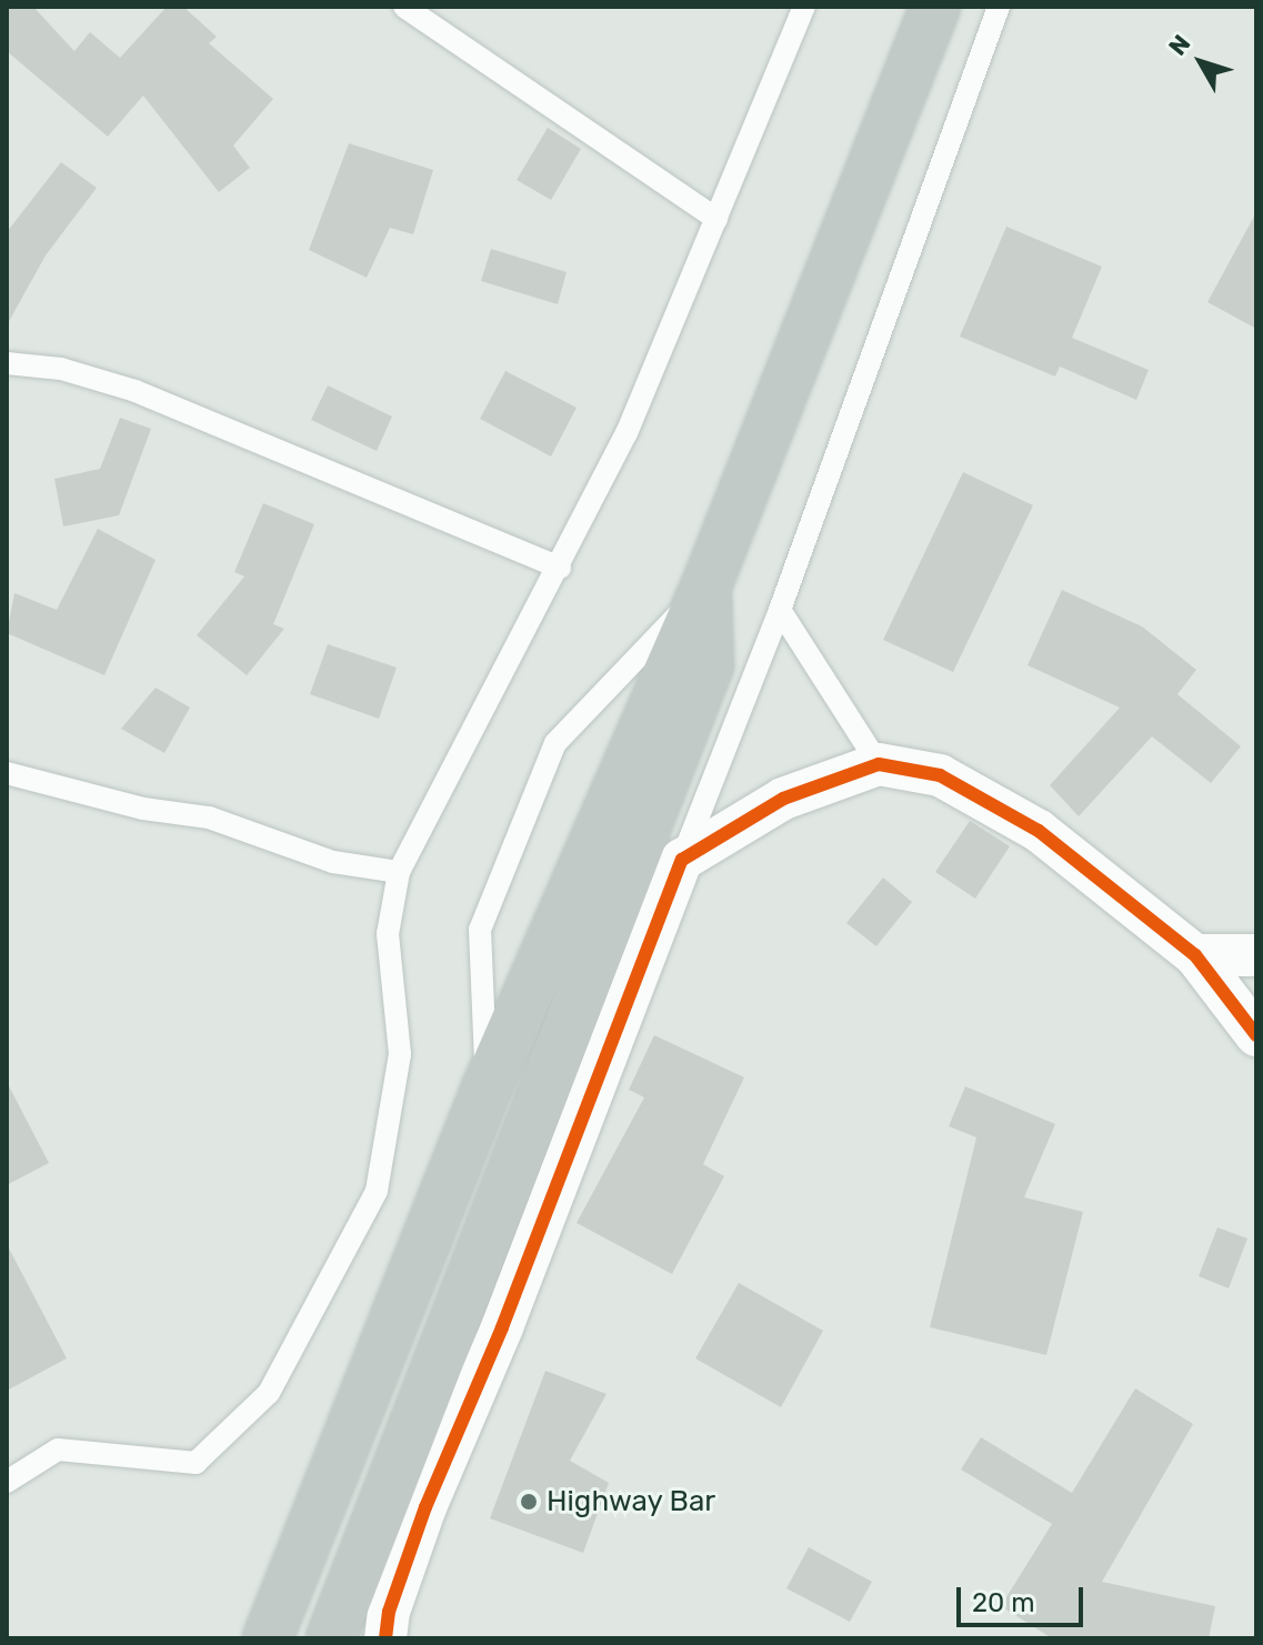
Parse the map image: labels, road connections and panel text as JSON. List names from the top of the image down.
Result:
{
  "places": ["Highway Bar"],
  "scale_bar": "20 m",
  "north": "top left"
}
